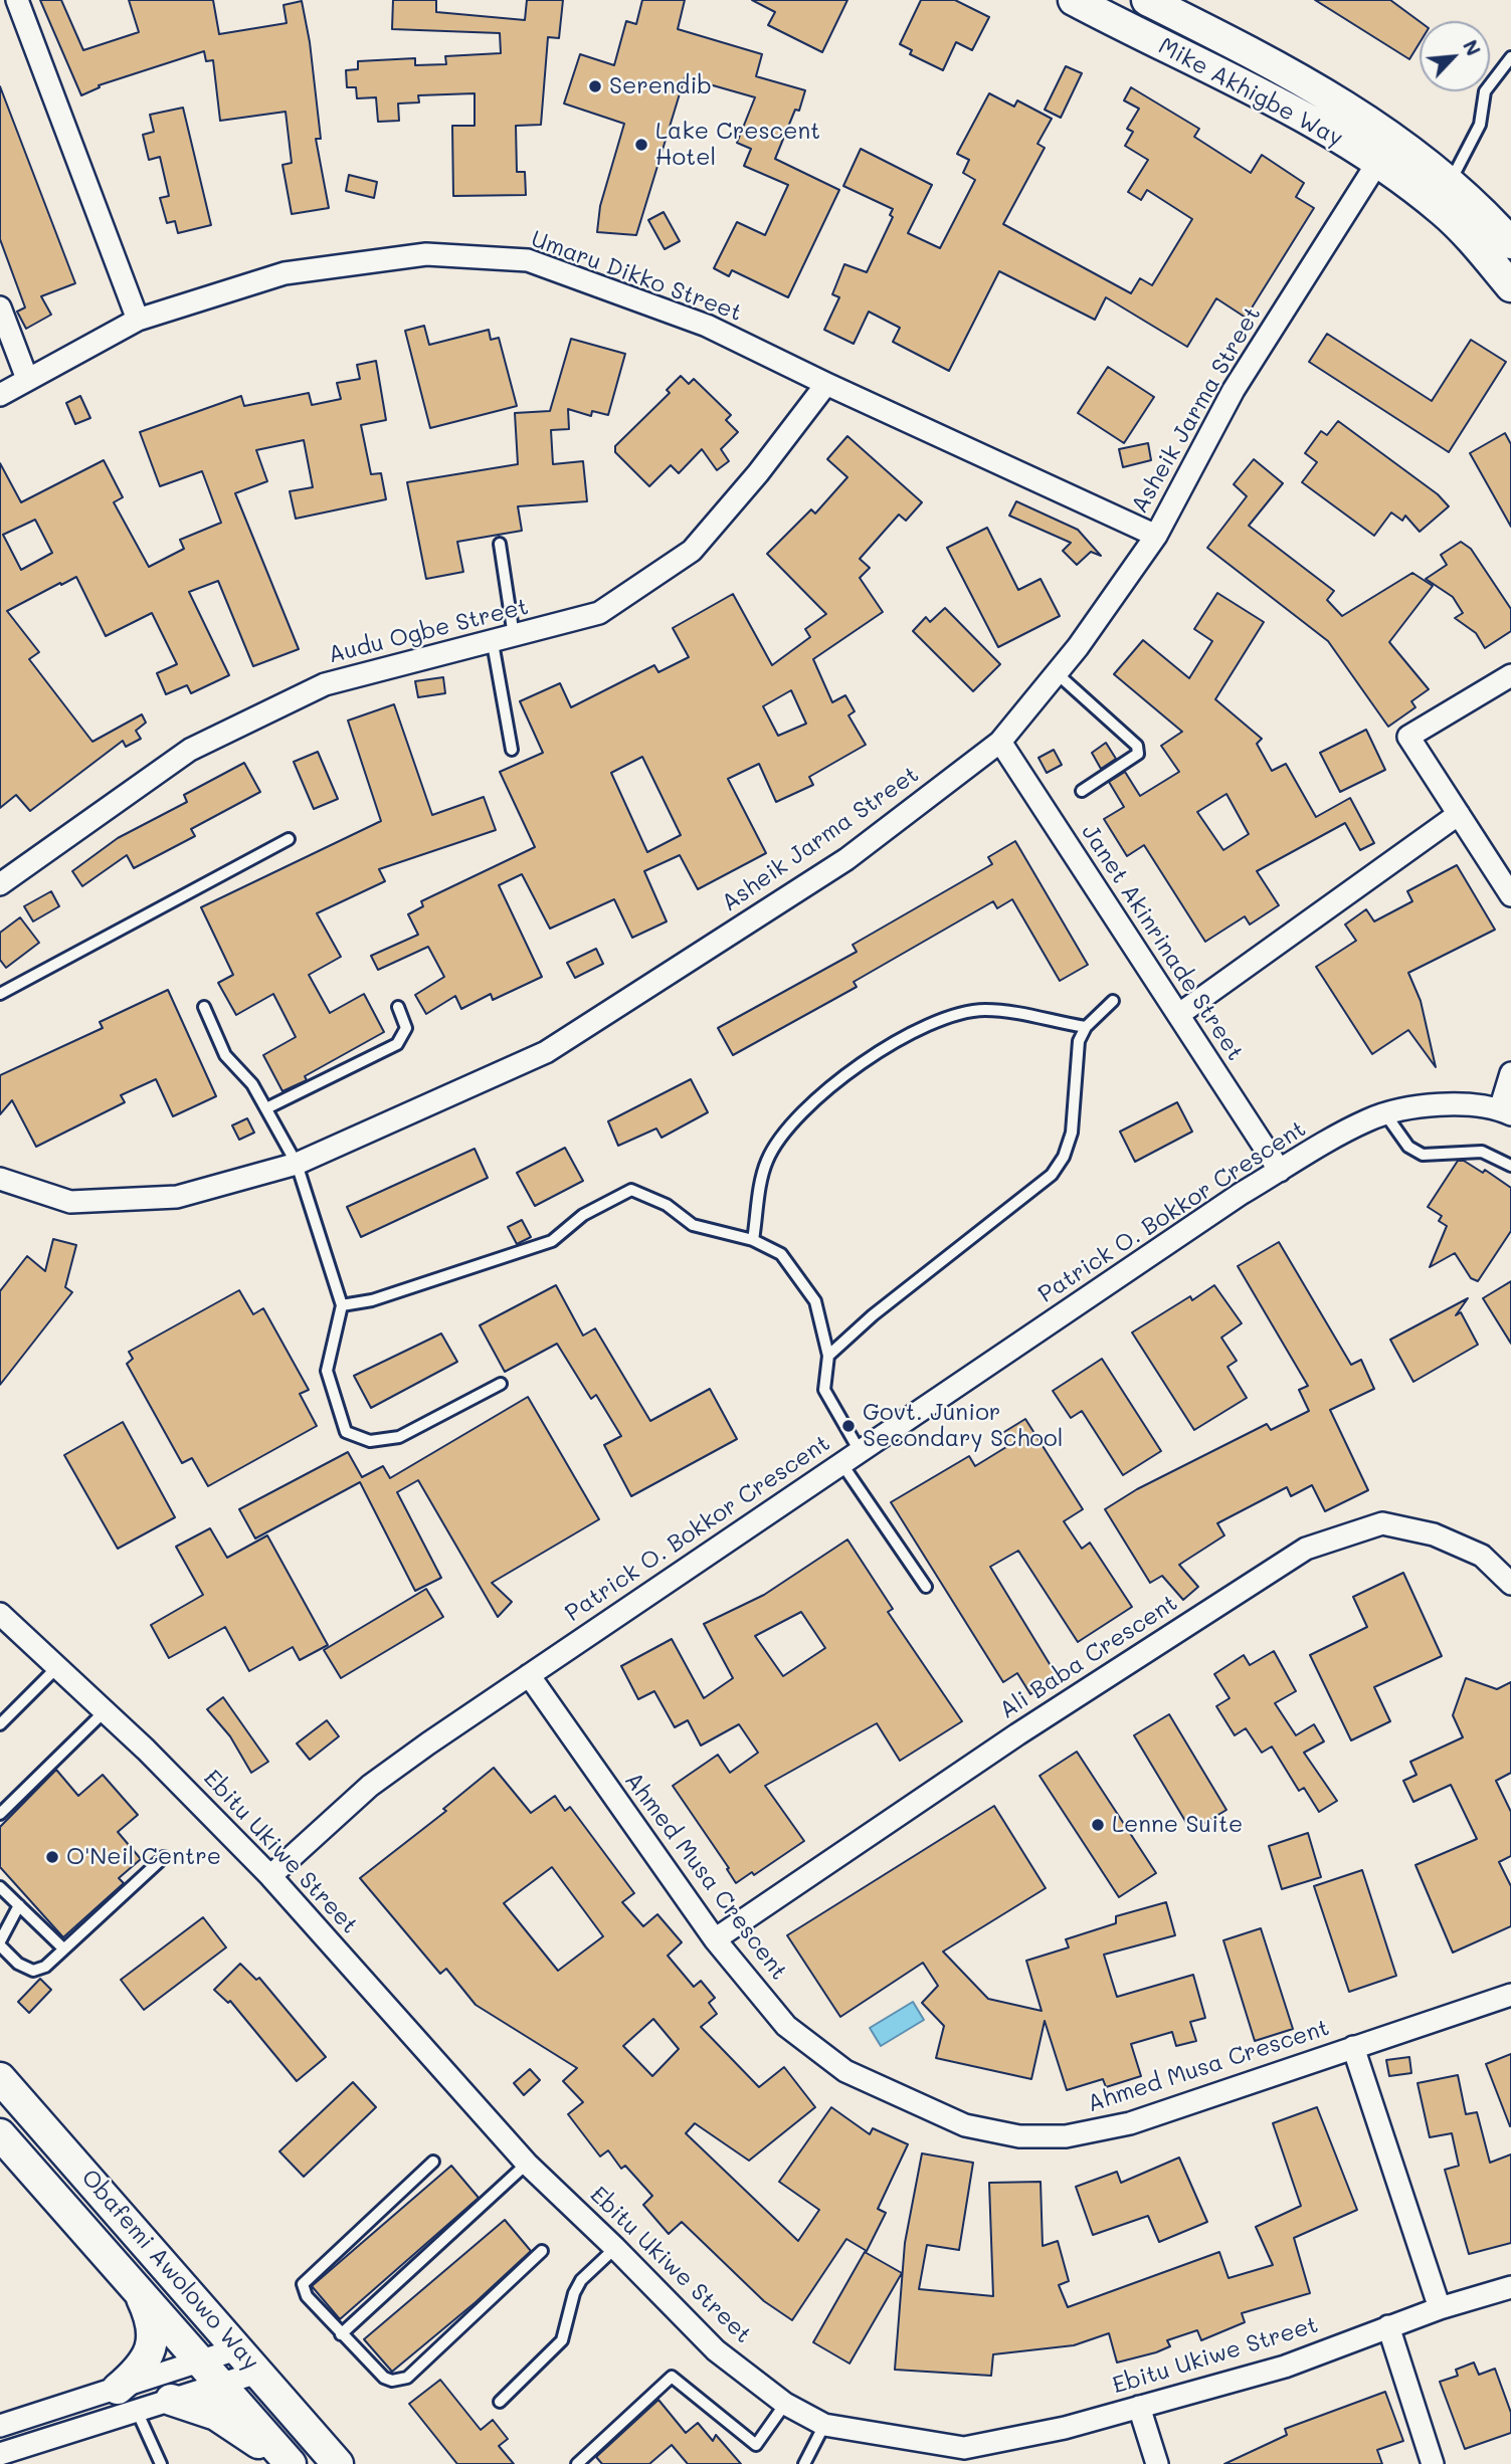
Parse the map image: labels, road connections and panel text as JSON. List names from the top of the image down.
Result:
{
  "streets": {
    "main road": ["Mike Akhigbe Way", "Obafemi Awolowo Way"],
    "street": [
      "Umaru Dikko Street",
      "Asheik Jarma Street",
      "Audu Ogbe Street",
      "Janet Akinrinade Street",
      "Patrick O. Bokkor Crescent",
      "Ali Baba Crescent",
      "Ebitu Ukiwe Street",
      "Ahmed Musa Crescent"
    ]
  },
  "crossings": [
    ["Mike Akhigbe Way", "Asheik Jarma Street"],
    ["Umaru Dikko Street", "Asheik Jarma Street"],
    ["Umaru Dikko Street", "Audu Ogbe Street"],
    ["Asheik Jarma Street", "Janet Akinrinade Street"],
    ["Janet Akinrinade Street", "Patrick O. Bokkor Crescent"],
    ["Patrick O. Bokkor Crescent", "Ebitu Ukiwe Street"],
    ["Patrick O. Bokkor Crescent", "Ahmed Musa Crescent"],
    ["Ali Baba Crescent", "Ahmed Musa Crescent"]
  ],
  "places": [
    "Serendib",
    "Lake Crescent Hotel",
    "Govt. Junior Secondary School",
    "Lenne Suite",
    "O'Neil Centre"
  ],
  "north": "top right"
}
